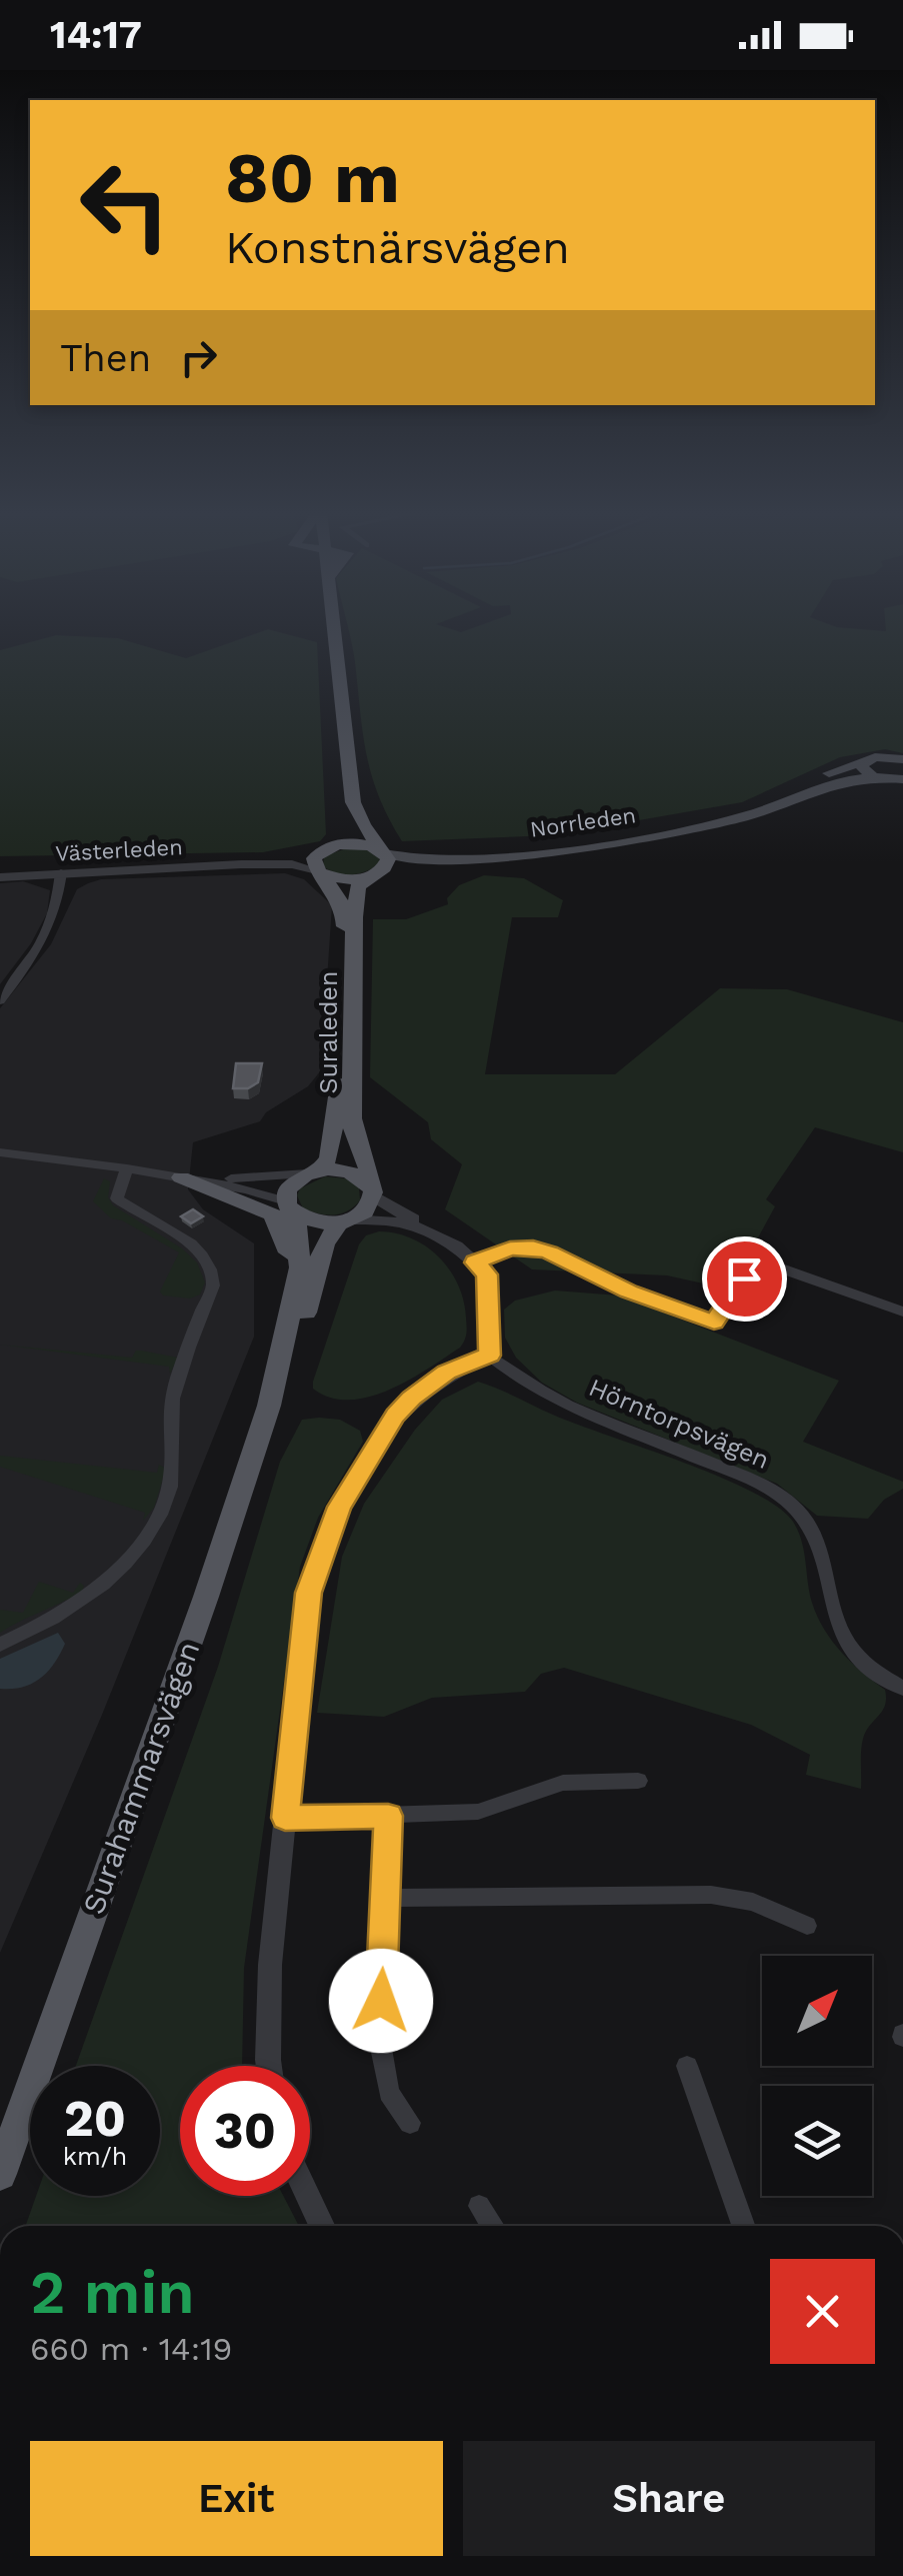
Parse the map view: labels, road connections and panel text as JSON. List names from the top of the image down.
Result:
{
  "streets": {
    "main road": ["Norrleden", "Suraleden", "Surahammarsvägen"],
    "street": ["Västerleden", "Hörntorpsvägen"]
  },
  "crossings": [
    ["Norrleden", "Suraleden"],
    ["Västerleden", "Suraleden"],
    ["Suraleden", "Surahammarsvägen"]
  ],
  "north": "top right",
  "page": {
    "status": "14:17",
    "turn": ["80 m", "Konstnärsvägen"],
    "then": "Then",
    "speed": "20 km/h",
    "limit": "30",
    "heading": ["2 min", "660 m · 14:19"],
    "buttons": ["Exit", "Share"]
  }
}
